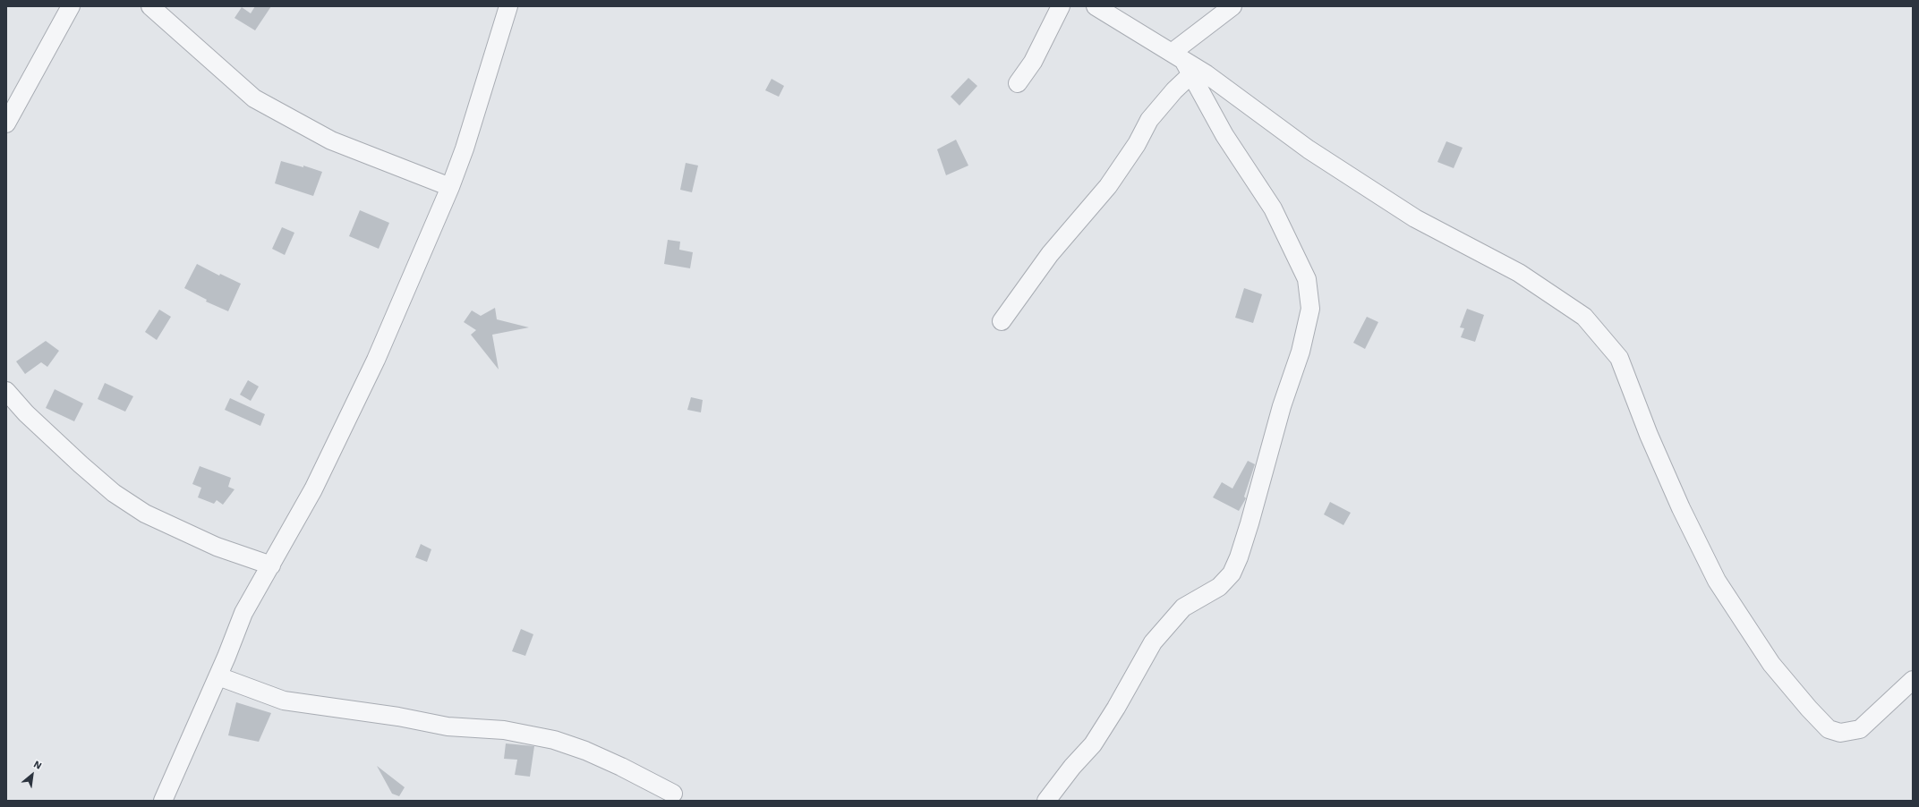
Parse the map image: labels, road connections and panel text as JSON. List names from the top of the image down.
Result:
{
  "north": "top right"
}
